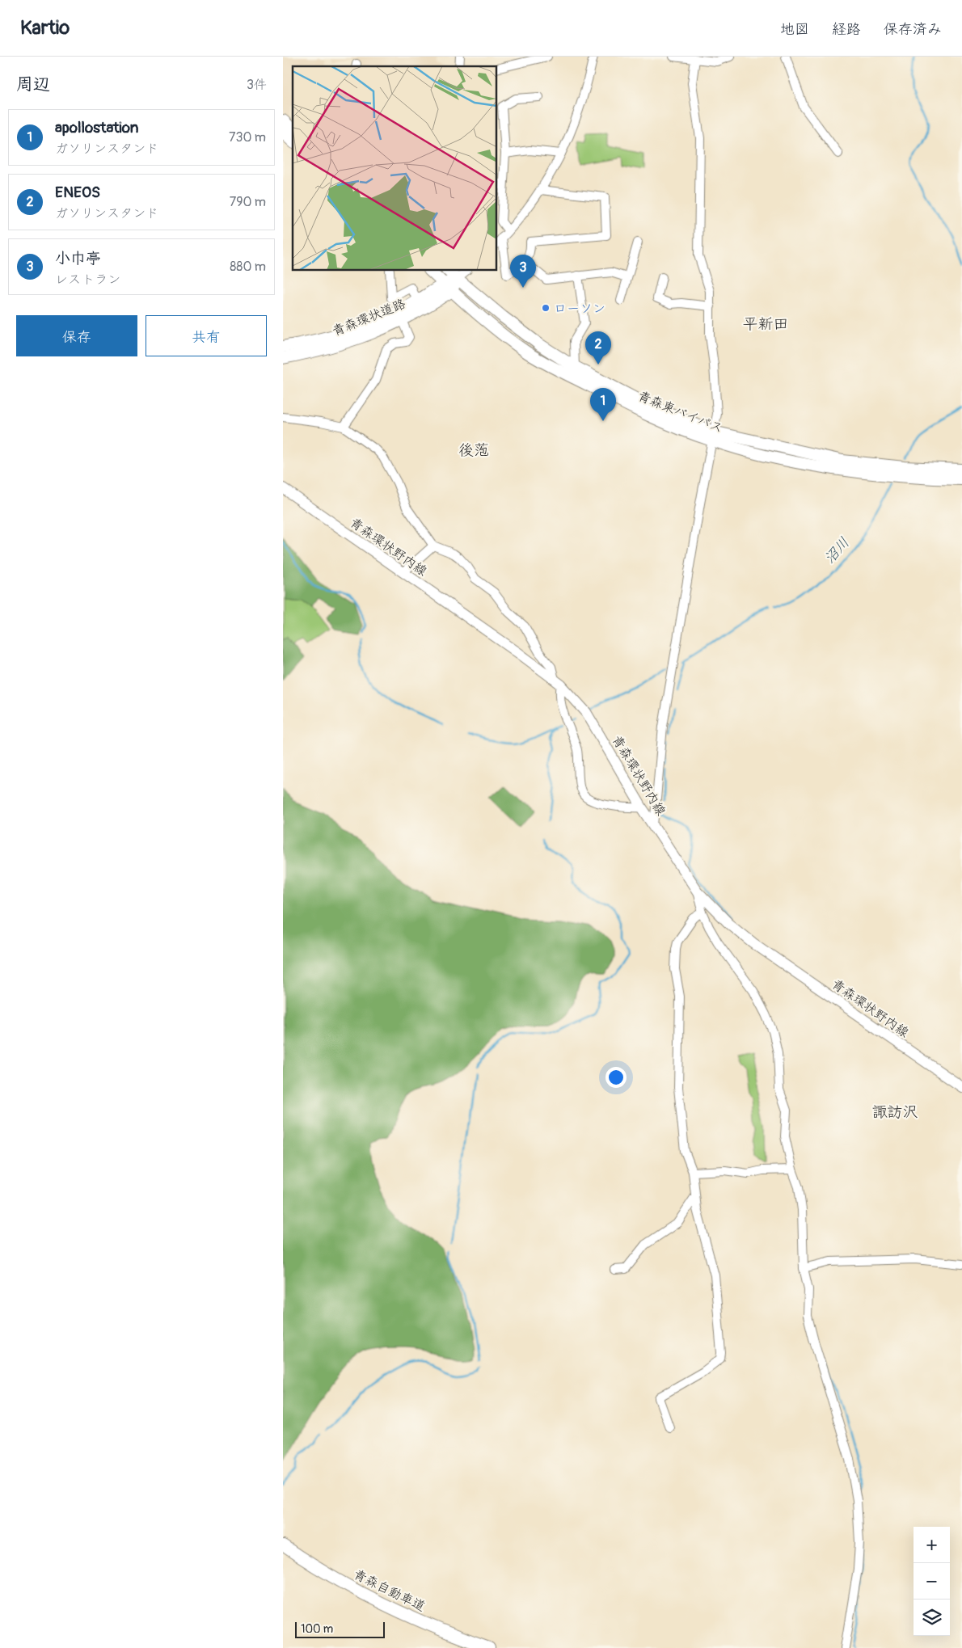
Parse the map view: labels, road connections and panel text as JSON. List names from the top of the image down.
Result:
{
  "streets": {
    "highway": ["青森環状道路", "青森東バイパス", "青森自動車道"],
    "main road": ["青森環状野内線"]
  },
  "crossings": [
    ["青森環状道路", "青森東バイパス"]
  ],
  "districts": ["平新田", "後萢", "諏訪沢"],
  "water": ["沼川"],
  "places": ["ローソン"],
  "scale_bar": "100 m",
  "page": {
    "header": "Kartio",
    "nav": ["地図", "経路", "保存済み"],
    "heading": ["周辺", "3件"],
    "list": [
      {
        "mark": "1",
        "name": "apollostation",
        "note": "ガソリンスタンド",
        "value": "730 m"
      },
      {
        "mark": "2",
        "name": "ENEOS",
        "note": "ガソリンスタンド",
        "value": "790 m"
      },
      {
        "mark": "3",
        "name": "小巾亭",
        "note": "レストラン",
        "value": "880 m"
      }
    ],
    "pins": ["3", "2", "1"],
    "buttons": ["保存", "共有"],
    "map_buttons": ["+", "−"],
    "scale": "100 m"
  }
}
